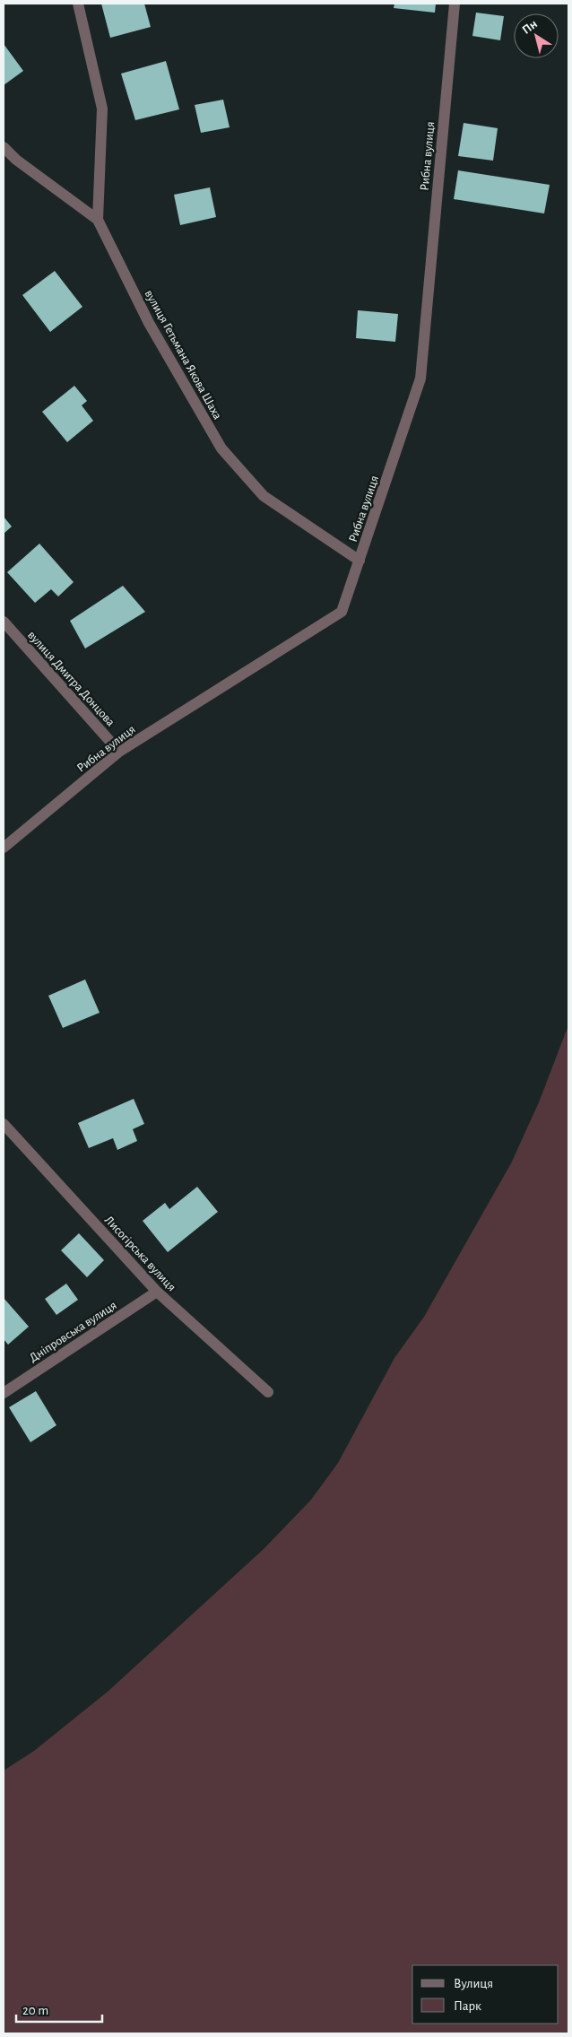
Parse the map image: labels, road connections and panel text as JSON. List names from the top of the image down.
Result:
{
  "streets": {
    "street": [
      "Рибна вулиця",
      "вулиця Гетьмана Якова Шаха",
      "вулиця Дмитра Донцова",
      "Лисогірська вулиця",
      "Дніпровська вулиця"
    ]
  },
  "crossings": [
    ["Рибна вулиця", "вулиця Гетьмана Якова Шаха"],
    ["Рибна вулиця", "вулиця Дмитра Донцова"],
    ["Лисогірська вулиця", "Дніпровська вулиця"]
  ],
  "legend": ["Вулиця", "Парк"],
  "scale_bar": "20 m",
  "north": "top left"
}
